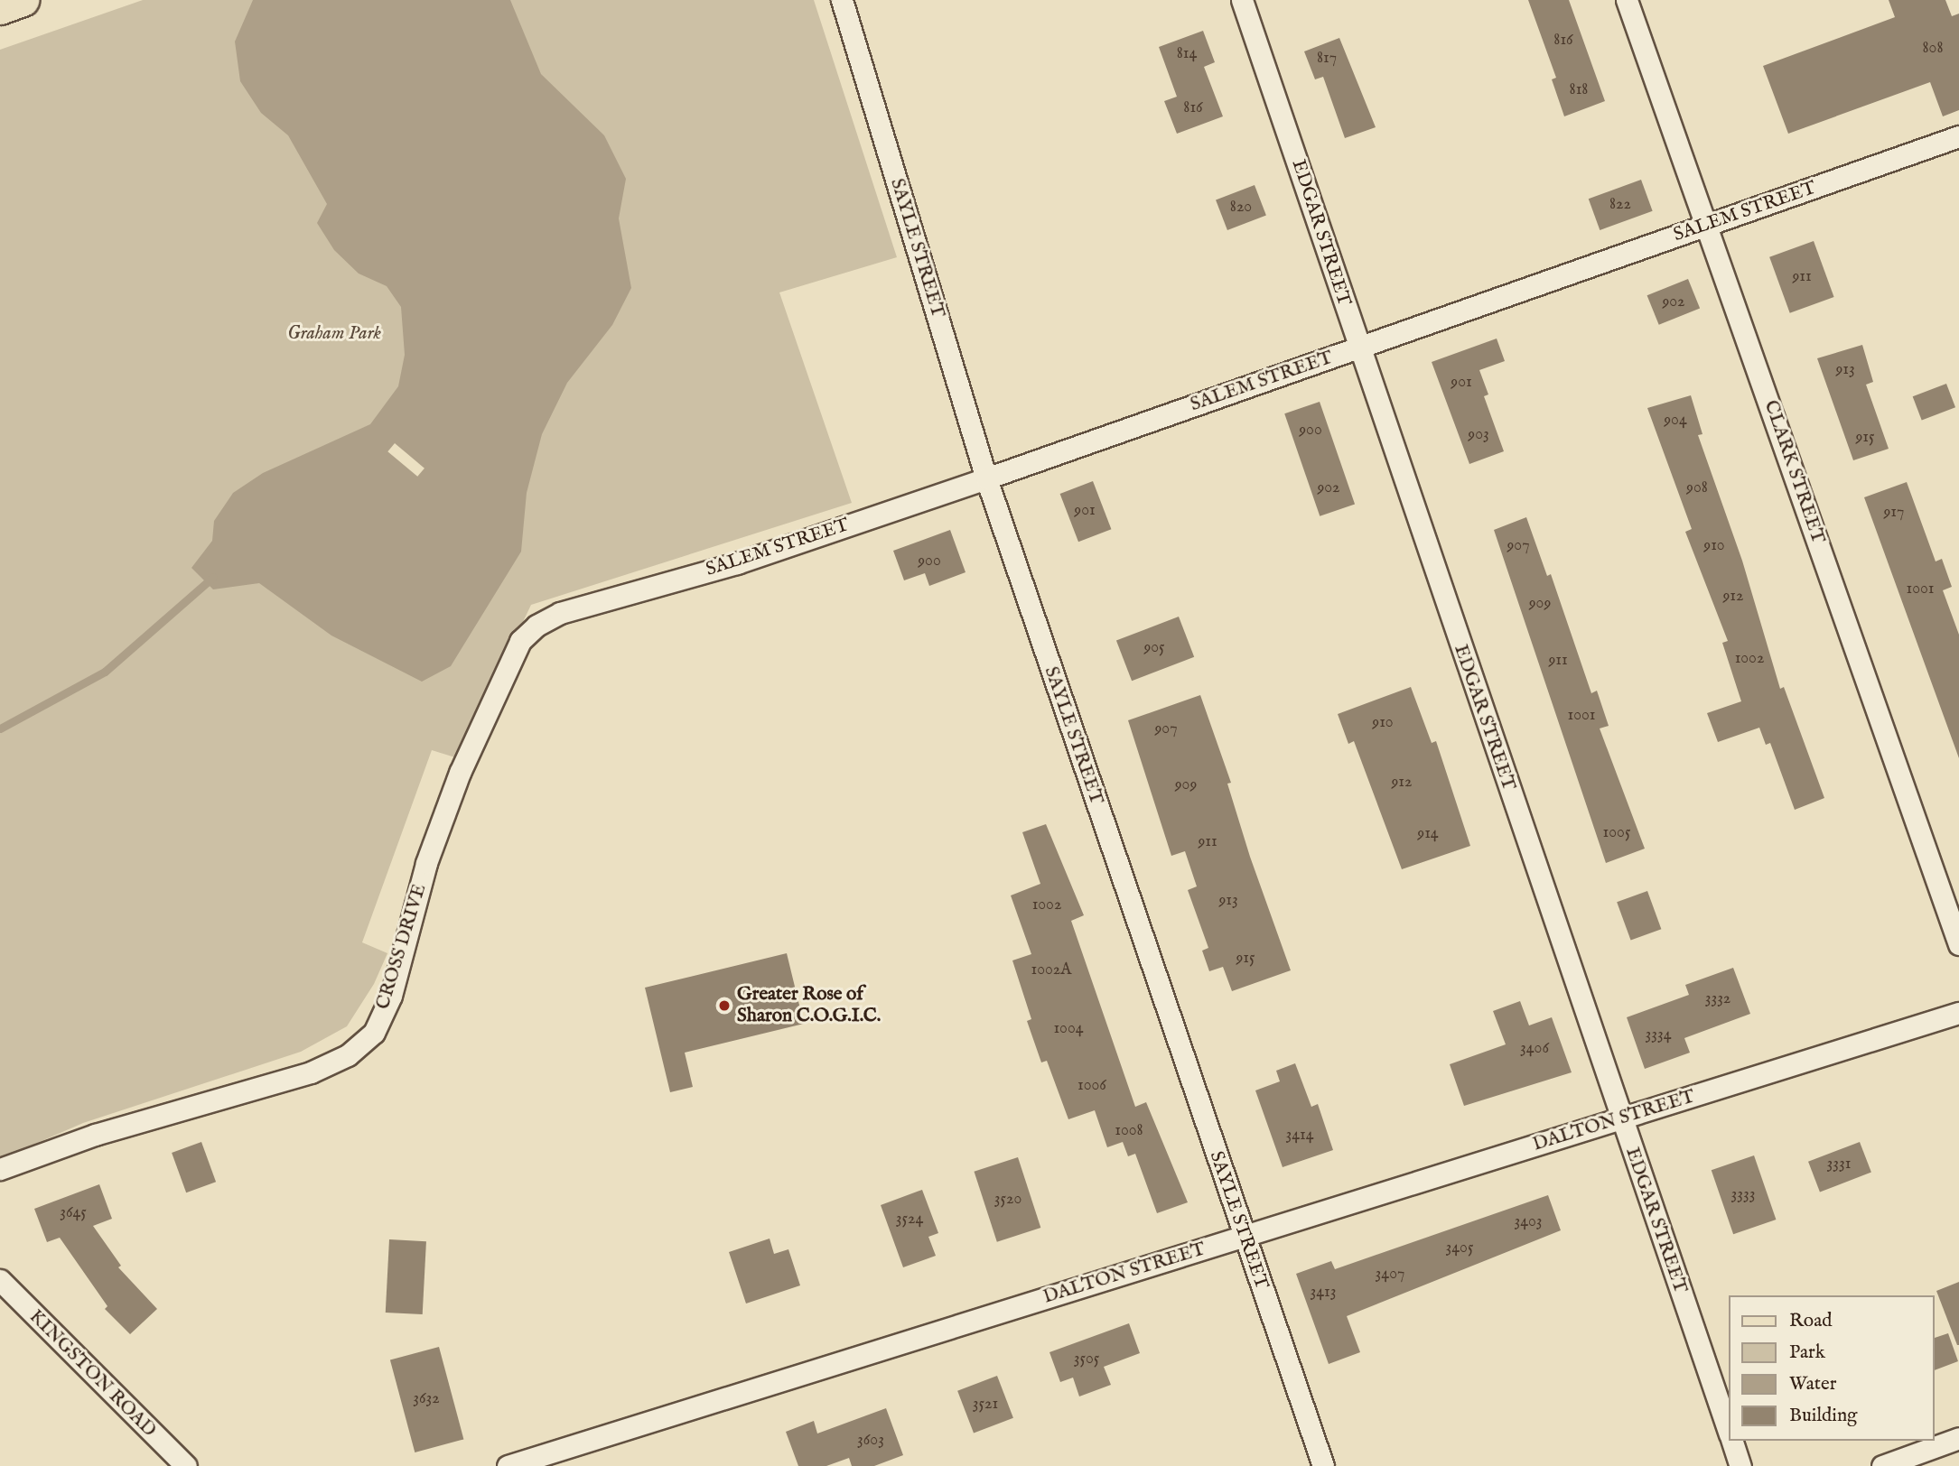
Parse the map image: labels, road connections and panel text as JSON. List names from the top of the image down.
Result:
{
  "streets": {
    "street": [
      "SALEM STREET",
      "EDGAR STREET",
      "SAYLE STREET",
      "CLARK STREET",
      "CROSS DRIVE",
      "DALTON STREET",
      "KINGSTON ROAD"
    ]
  },
  "crossings": [
    ["SALEM STREET", "EDGAR STREET"],
    ["SALEM STREET", "SAYLE STREET"],
    ["SALEM STREET", "CLARK STREET"],
    ["SALEM STREET", "CROSS DRIVE"],
    ["EDGAR STREET", "DALTON STREET"],
    ["SAYLE STREET", "DALTON STREET"]
  ],
  "parks": ["Graham Park"],
  "places": ["Greater Rose of Sharon C.O.G.I.C."],
  "house_numbers": [
    "816",
    "808",
    "814",
    "817",
    "818",
    "816",
    "822",
    "820",
    "911",
    "902",
    "913",
    "901",
    "904",
    "900",
    "903",
    "915",
    "902",
    "908",
    "901",
    "917",
    "907",
    "910",
    "900",
    "1001",
    "912",
    "909",
    "905",
    "1002",
    "911",
    "1001",
    "910",
    "907",
    "912",
    "909",
    "1005",
    "914",
    "911",
    "913",
    "1002",
    "915",
    "1002A",
    "3332",
    "1004",
    "3334",
    "3406",
    "1006",
    "1008",
    "3414",
    "3331",
    "3333",
    "3520",
    "3645",
    "3524",
    "3403",
    "3405",
    "3407",
    "3413",
    "3505",
    "3632",
    "3521",
    "3603"
  ],
  "legend": [
    "Road",
    "Park",
    "Water",
    "Building"
  ]
}
